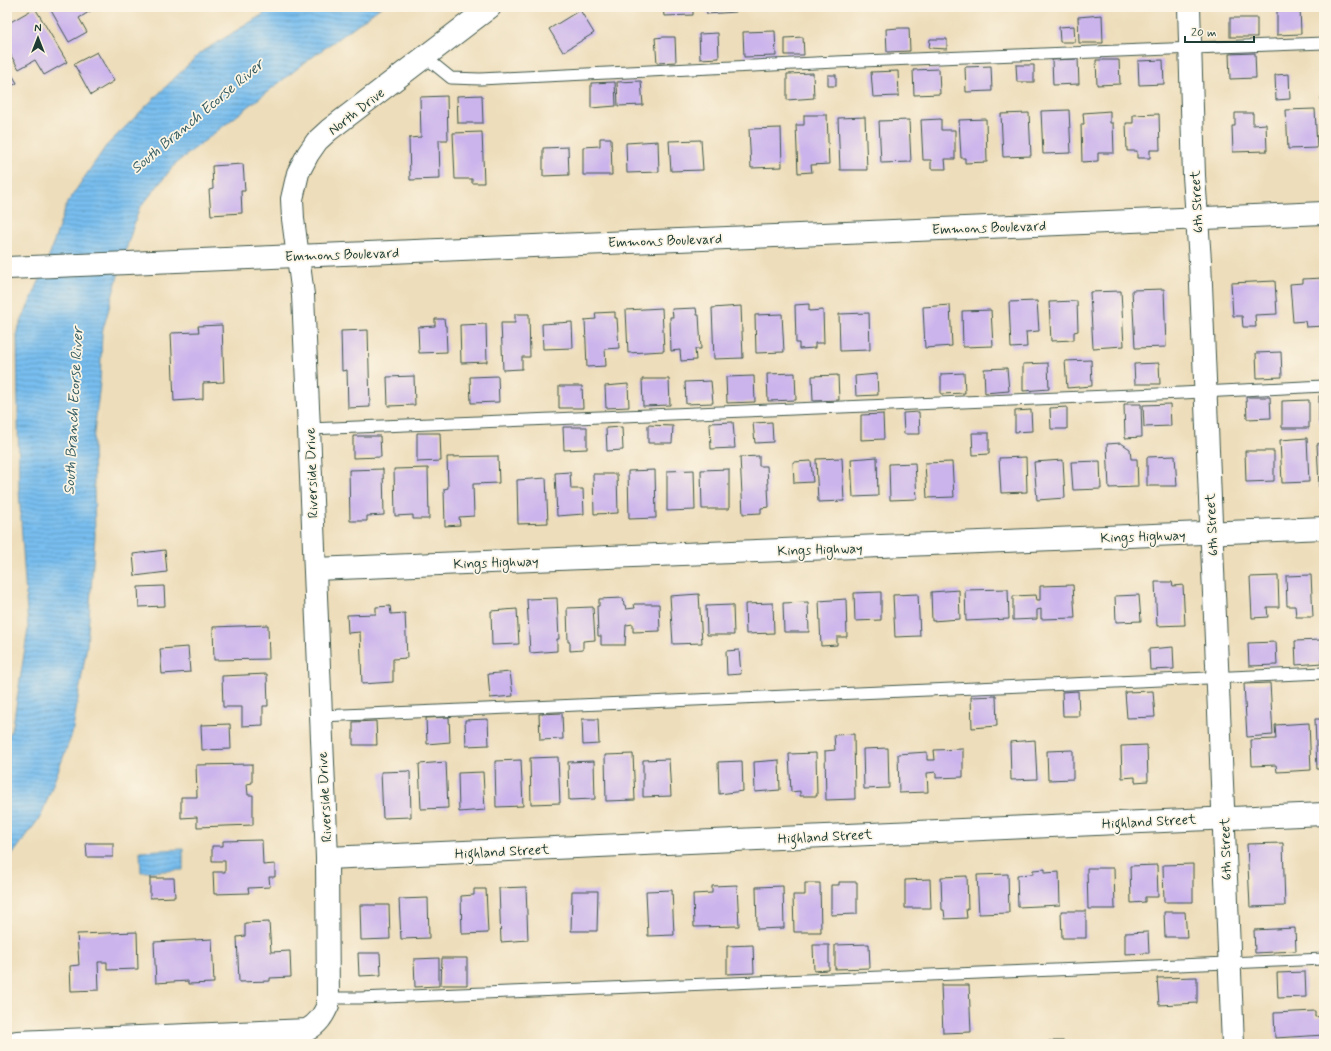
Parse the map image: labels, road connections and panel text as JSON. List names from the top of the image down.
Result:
{
  "streets": {
    "street": [
      "North Drive",
      "6th Street",
      "Emmons Boulevard",
      "Riverside Drive",
      "Kings Highway",
      "Highland Street"
    ]
  },
  "crossings": [
    ["North Drive", "Emmons Boulevard"],
    ["North Drive", "Riverside Drive"],
    ["6th Street", "Emmons Boulevard"],
    ["6th Street", "Kings Highway"],
    ["6th Street", "Highland Street"],
    ["Emmons Boulevard", "Riverside Drive"],
    ["Riverside Drive", "Kings Highway"],
    ["Riverside Drive", "Highland Street"]
  ],
  "water": ["South Branch Ecorse River"],
  "scale_bar": "20 m",
  "north": "top"
}
